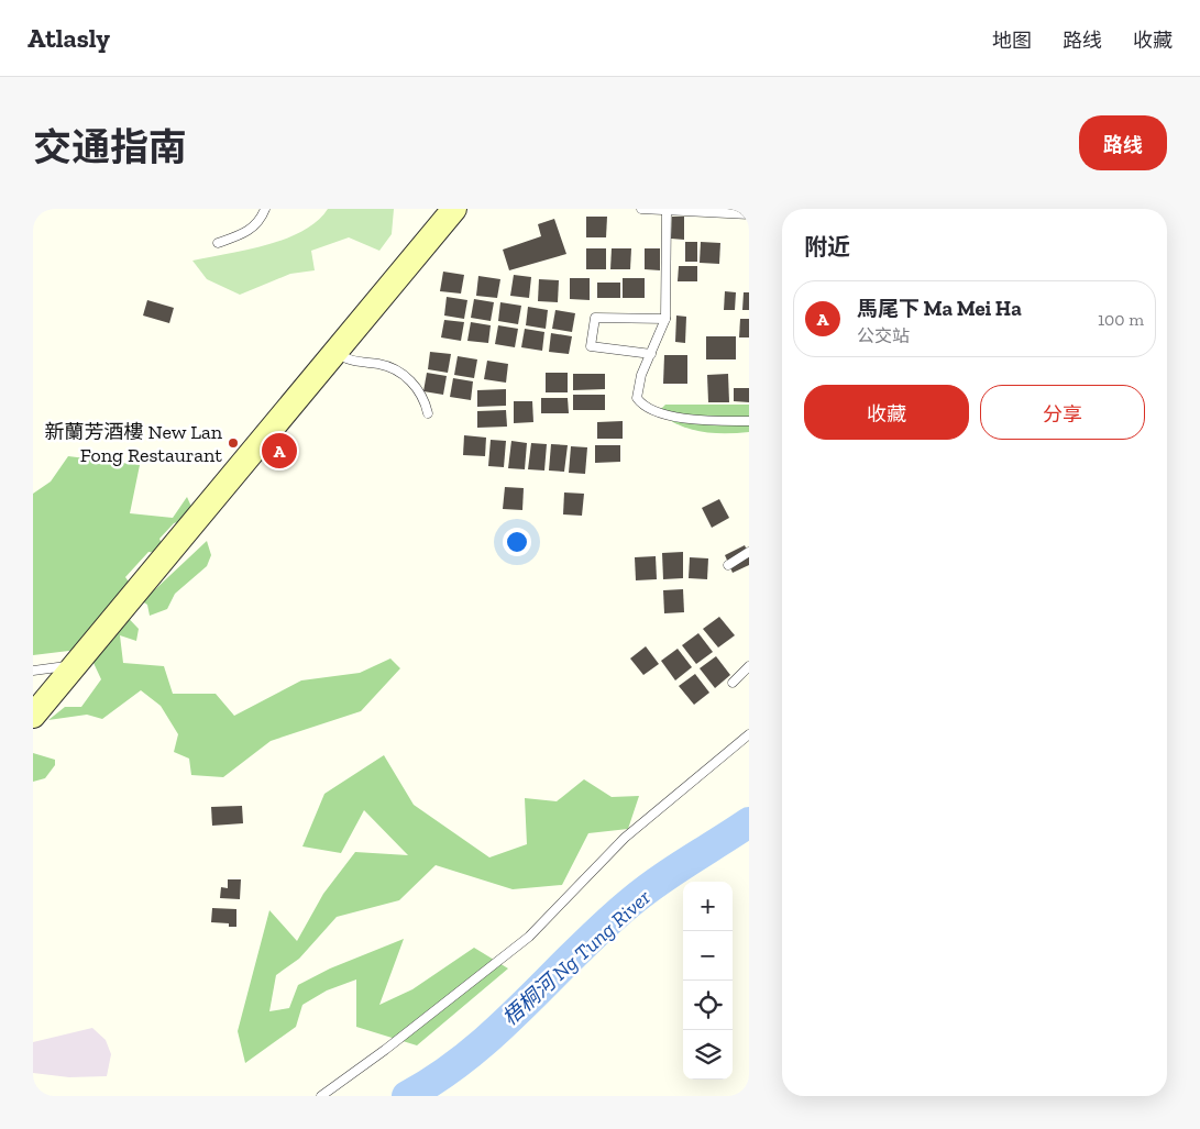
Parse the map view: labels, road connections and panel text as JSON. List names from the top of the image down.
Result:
{
  "water": ["梧桐河 Ng Tung River"],
  "places": ["新蘭芳酒樓 New Lan Fong Restaurant"],
  "page": {
    "header": "Atlasly",
    "nav": ["地图", "路线", "收藏"],
    "title": "交通指南",
    "buttons": [
      "路线",
      ["收藏", "分享"]
    ],
    "heading": "附近",
    "list": [
      {
        "mark": "A",
        "name": "馬尾下 Ma Mei Ha",
        "note": "公交站",
        "value": "100 m"
      }
    ],
    "pins": "A",
    "map_buttons": ["+", "−"]
  }
}
